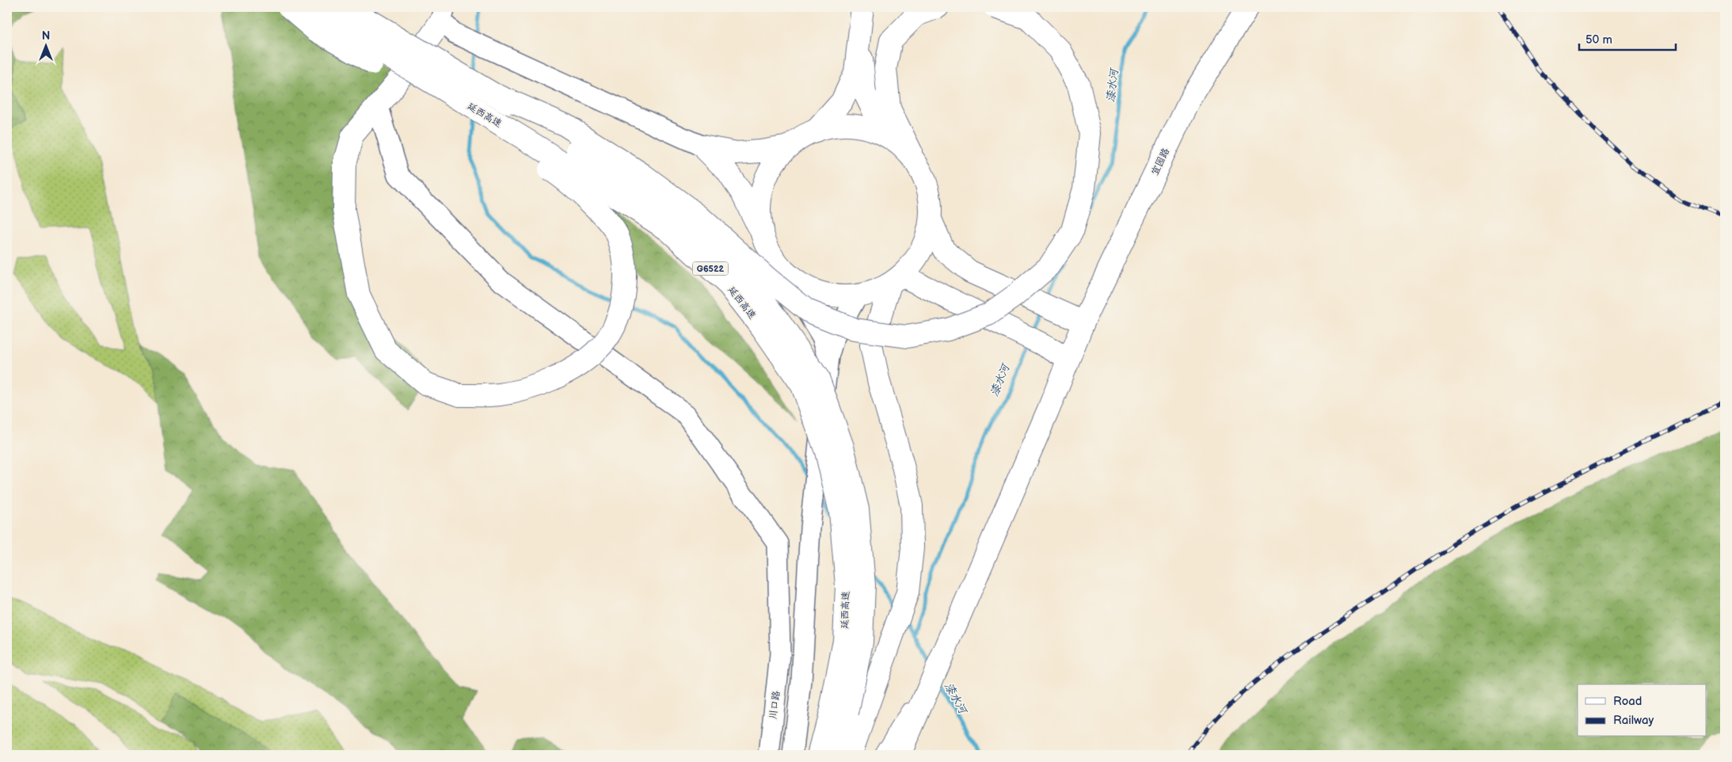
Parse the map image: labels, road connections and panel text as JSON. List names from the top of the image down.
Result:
{
  "streets": {
    "main road": [
      "延西高速",
      "宜园路",
      "G6522",
      "川口路"
    ]
  },
  "water": ["漆水河"],
  "legend": ["Road", "Railway"],
  "scale_bar": "50 m",
  "north": "top"
}
